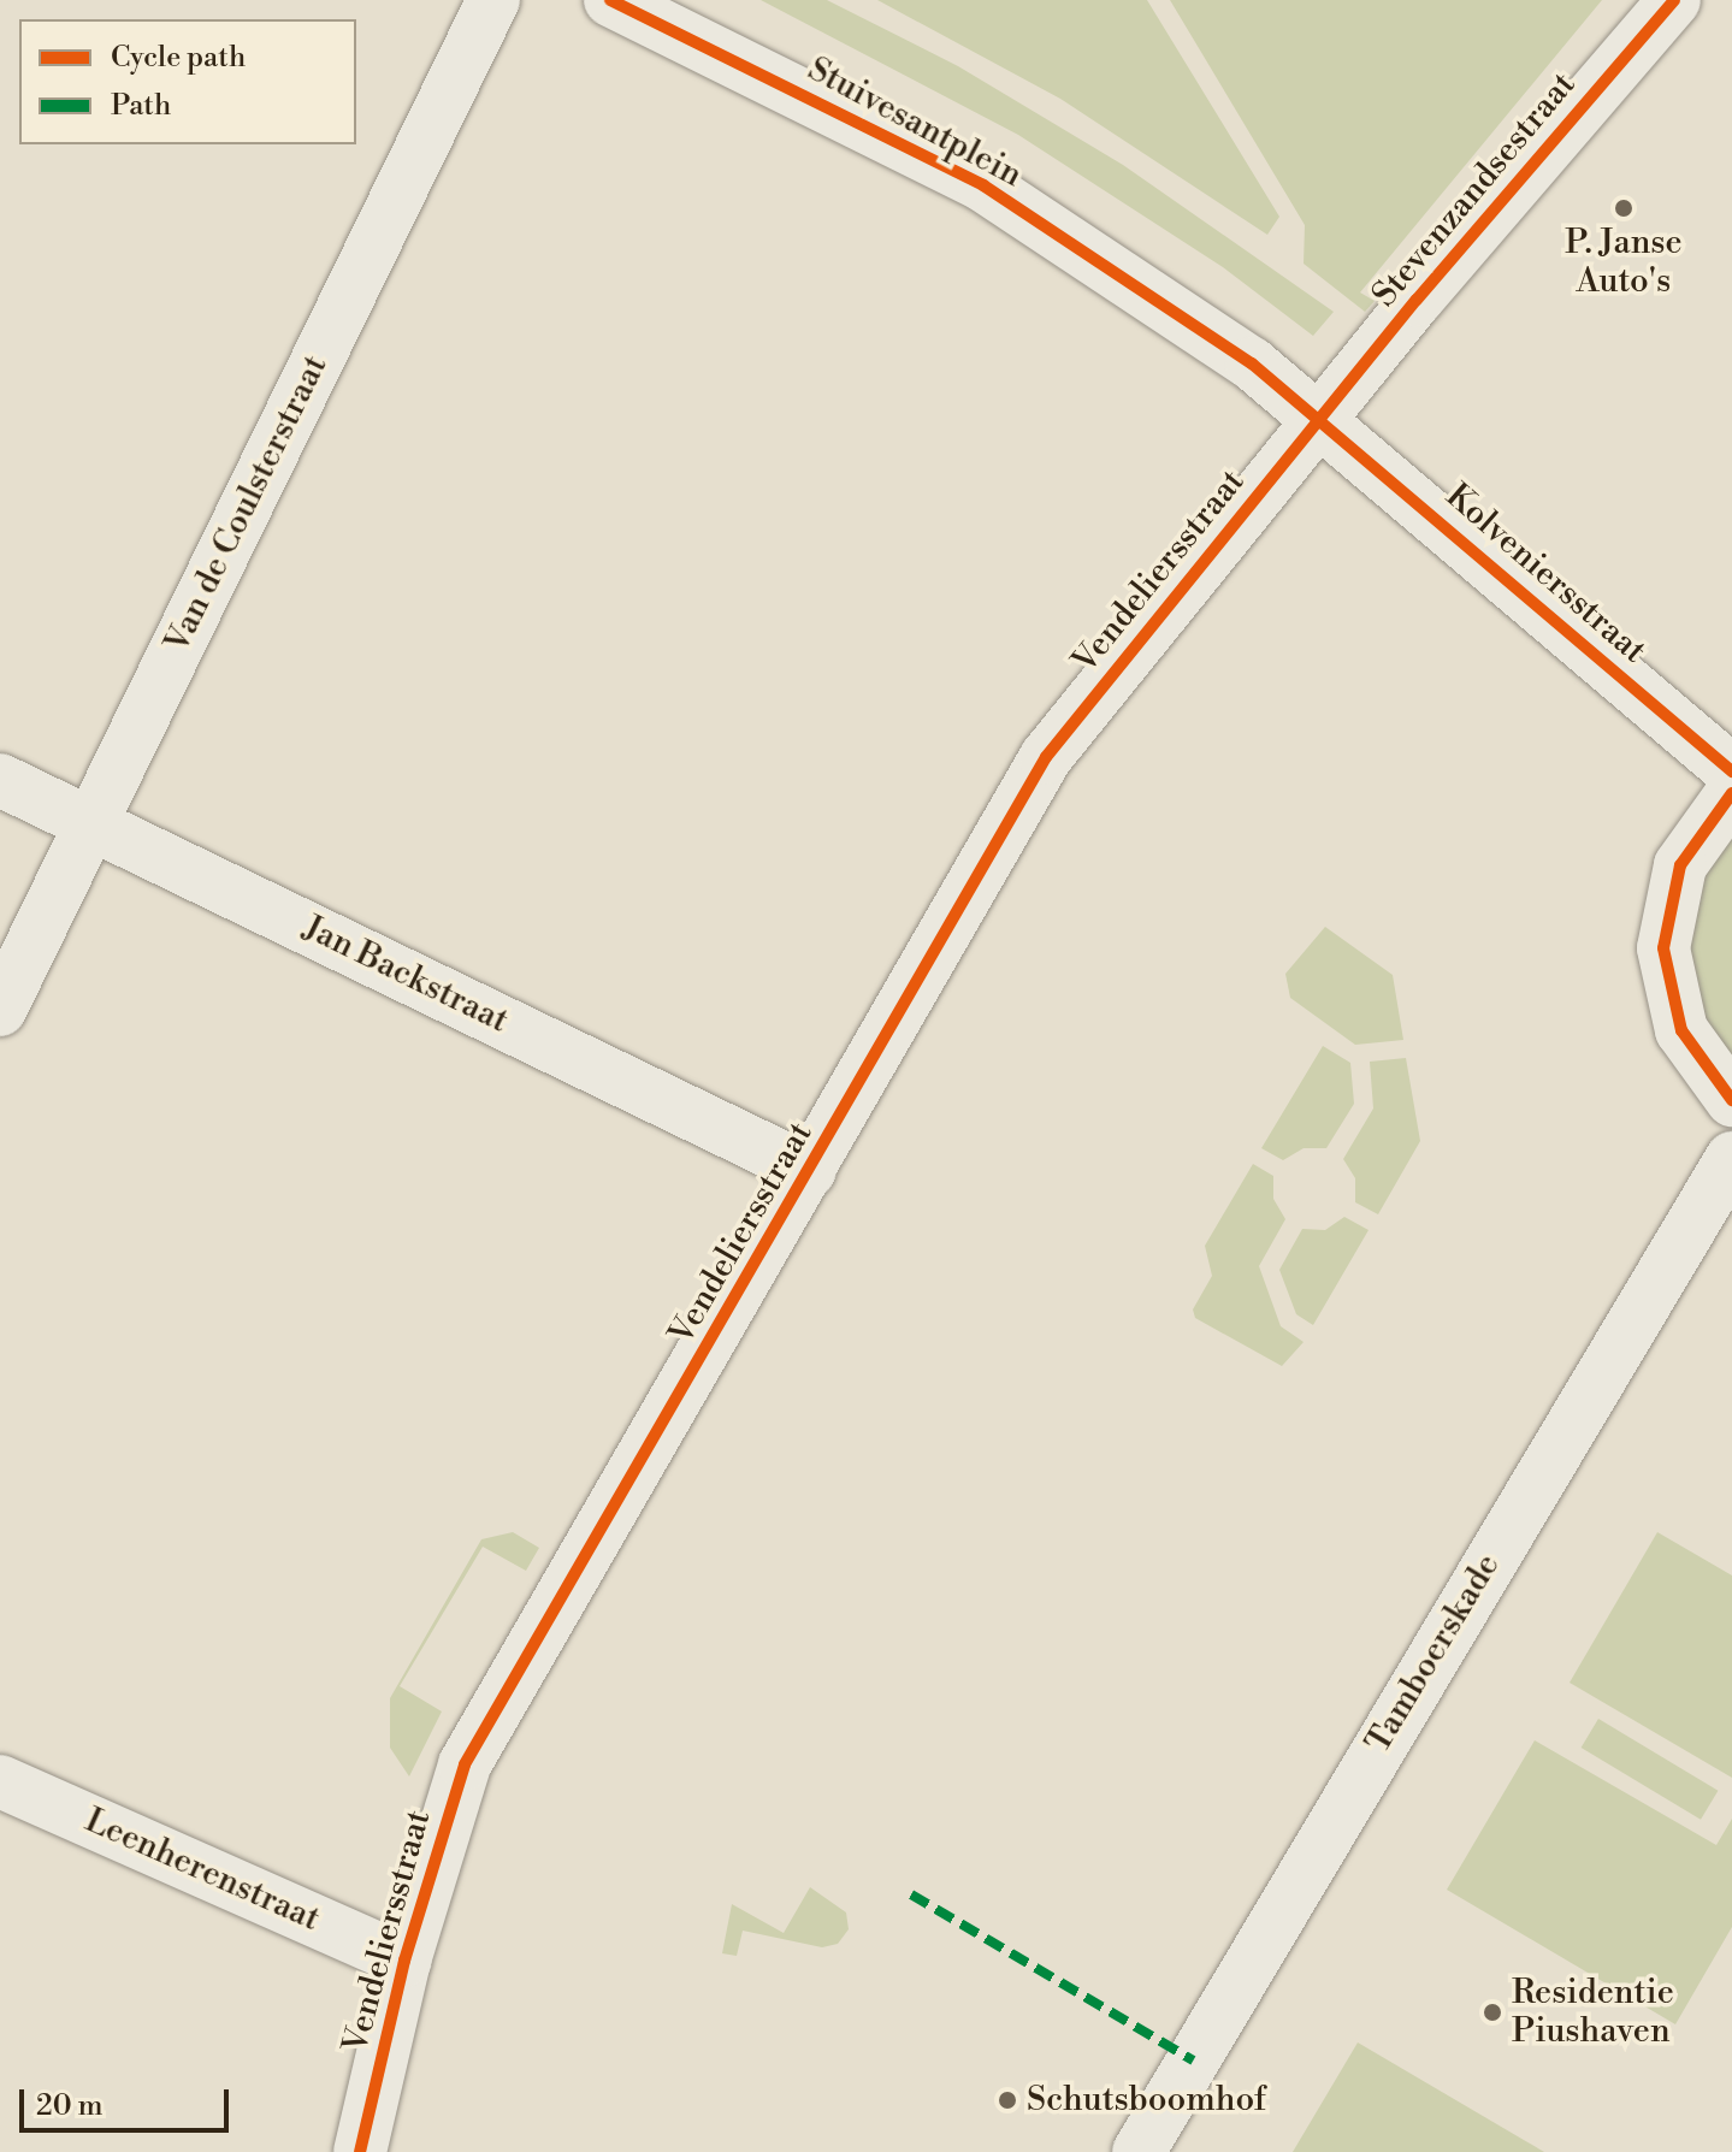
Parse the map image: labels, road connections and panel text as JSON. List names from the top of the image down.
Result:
{
  "streets": {
    "street": [
      "Stuivesantplein",
      "Stevenzandsestraat",
      "Van de Coulsterstraat",
      "Vendeliersstraat",
      "Kolveniersstraat",
      "Jan Backstraat",
      "Tamboerskade",
      "Leenherenstraat"
    ]
  },
  "crossings": [
    ["Stuivesantplein", "Stevenzandsestraat"],
    ["Stuivesantplein", "Vendeliersstraat"],
    ["Stuivesantplein", "Kolveniersstraat"],
    ["Stevenzandsestraat", "Vendeliersstraat"],
    ["Stevenzandsestraat", "Kolveniersstraat"],
    ["Van de Coulsterstraat", "Jan Backstraat"],
    ["Vendeliersstraat", "Kolveniersstraat"],
    ["Vendeliersstraat", "Jan Backstraat"],
    ["Vendeliersstraat", "Leenherenstraat"]
  ],
  "places": ["P. Janse Auto's", "Residentie Piushaven", "Schutsboomhof"],
  "legend": ["Cycle path", "Path"],
  "scale_bar": "20 m"
}
